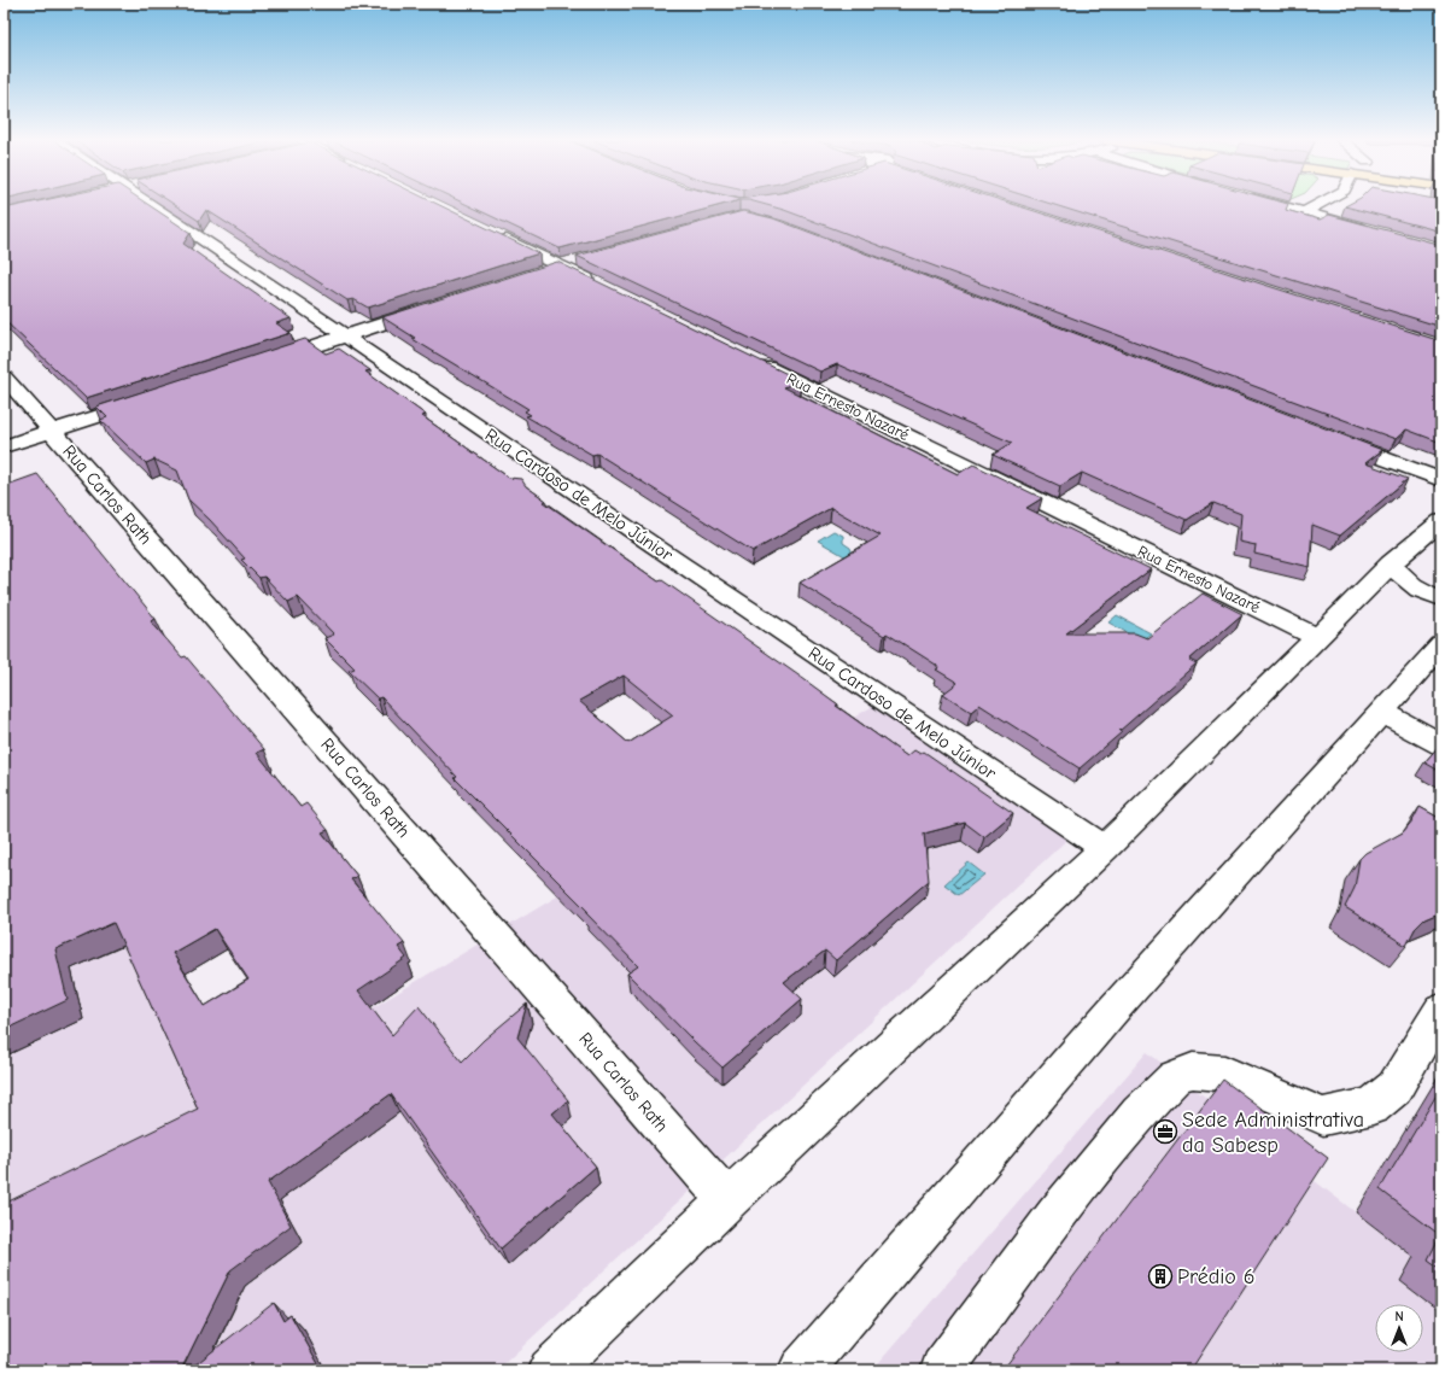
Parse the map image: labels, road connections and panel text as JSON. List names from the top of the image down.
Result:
{
  "streets": {
    "street": ["Rua Ernesto Nazaré", "Rua Carlos Rath", "Rua Cardoso de Melo Júnior"]
  },
  "places": {
    "office": ["Sede Administrativa da Sabesp"],
    "building": ["Prédio 6"]
  },
  "north": "top"
}
